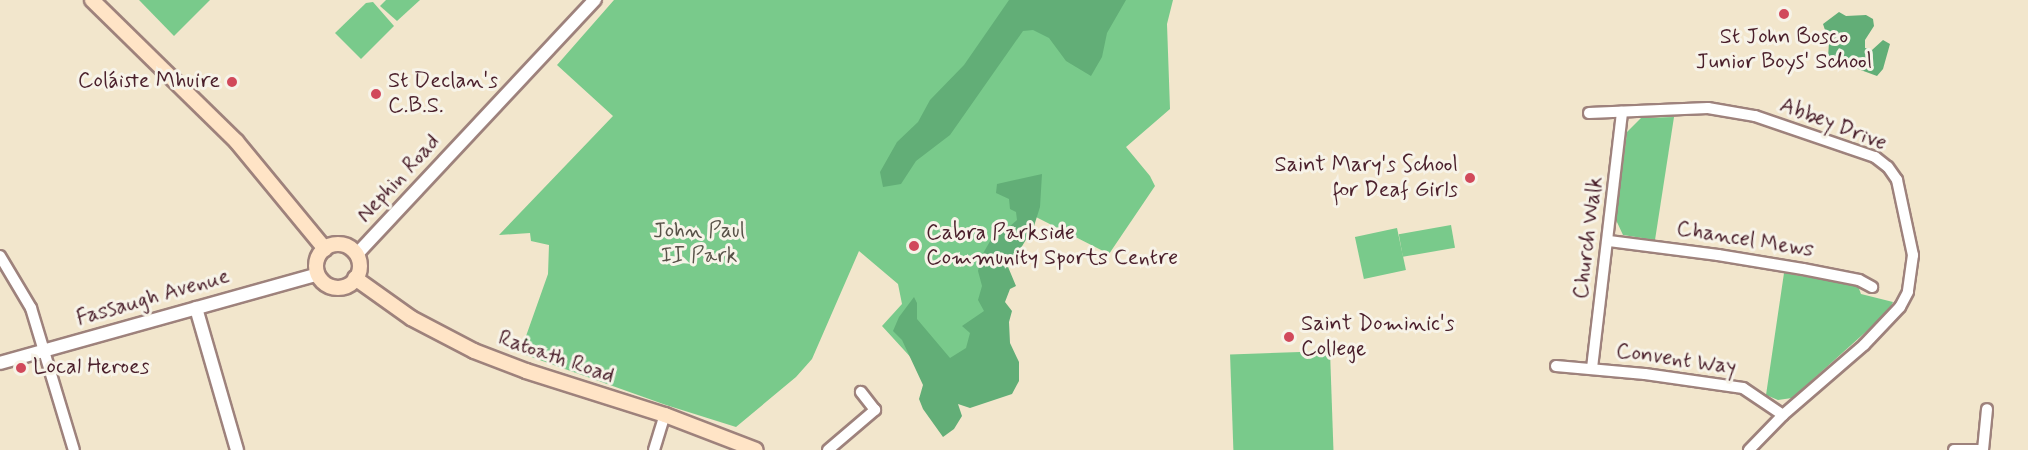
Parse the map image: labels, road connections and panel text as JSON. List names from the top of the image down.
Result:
{
  "streets": {
    "main road": ["Ratoath Road"],
    "street": [
      "Abbey Drive",
      "Nephin Road",
      "Church Walk",
      "Chancel Mews",
      "Fassaugh Avenue",
      "Convent Way"
    ]
  },
  "crossings": [
    ["Abbey Drive", "Church Walk"],
    ["Abbey Drive", "Convent Way"],
    ["Nephin Road", "Fassaugh Avenue"],
    ["Nephin Road", "Ratoath Road"],
    ["Church Walk", "Chancel Mews"],
    ["Church Walk", "Convent Way"],
    ["Fassaugh Avenue", "Ratoath Road"]
  ],
  "parks": ["John Paul II Park"],
  "places": [
    "St John Bosco Junior Boys' School",
    "Coláiste Mhuire",
    "St Declan's C.B.S.",
    "Saint Mary's School for Deaf Girls",
    "Cabra Parkside Community Sports Centre",
    "Saint Dominic's College",
    "Local Heroes"
  ]
}
